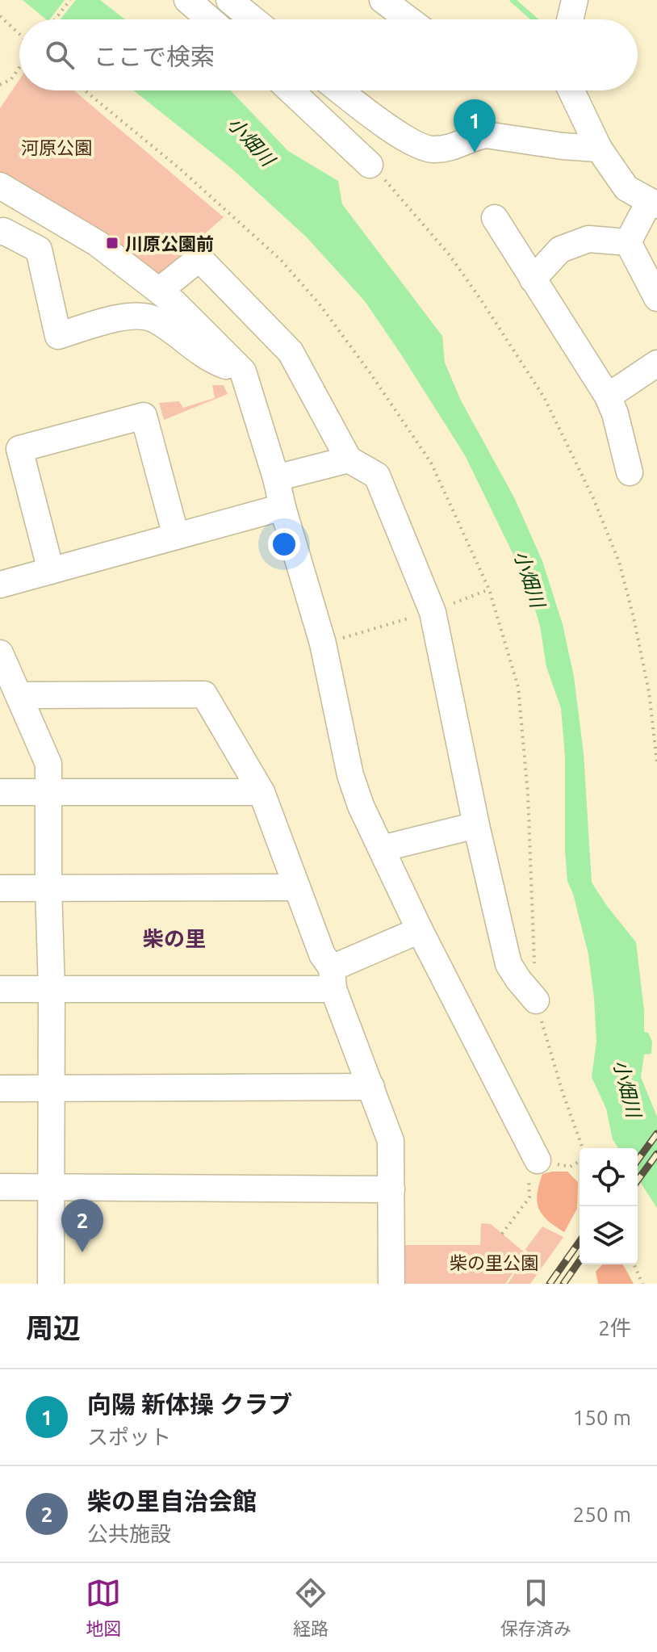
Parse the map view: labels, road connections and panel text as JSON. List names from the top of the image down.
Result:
{
  "districts": ["柴の里"],
  "water": ["小畑川"],
  "parks": ["河原公園", "柴の里公園"],
  "places": {
    "transit": ["川原公園前"]
  },
  "page": {
    "search": "ここで検索",
    "pins": ["1", "2"],
    "heading": ["周辺", "2件"],
    "list": [
      {
        "mark": "1",
        "name": "向陽 新体操 クラブ",
        "note": "スポット",
        "value": "150 m"
      },
      {
        "mark": "2",
        "name": "柴の里自治会館",
        "note": "公共施設",
        "value": "250 m"
      }
    ],
    "nav": ["地図", "経路", "保存済み"]
  }
}
